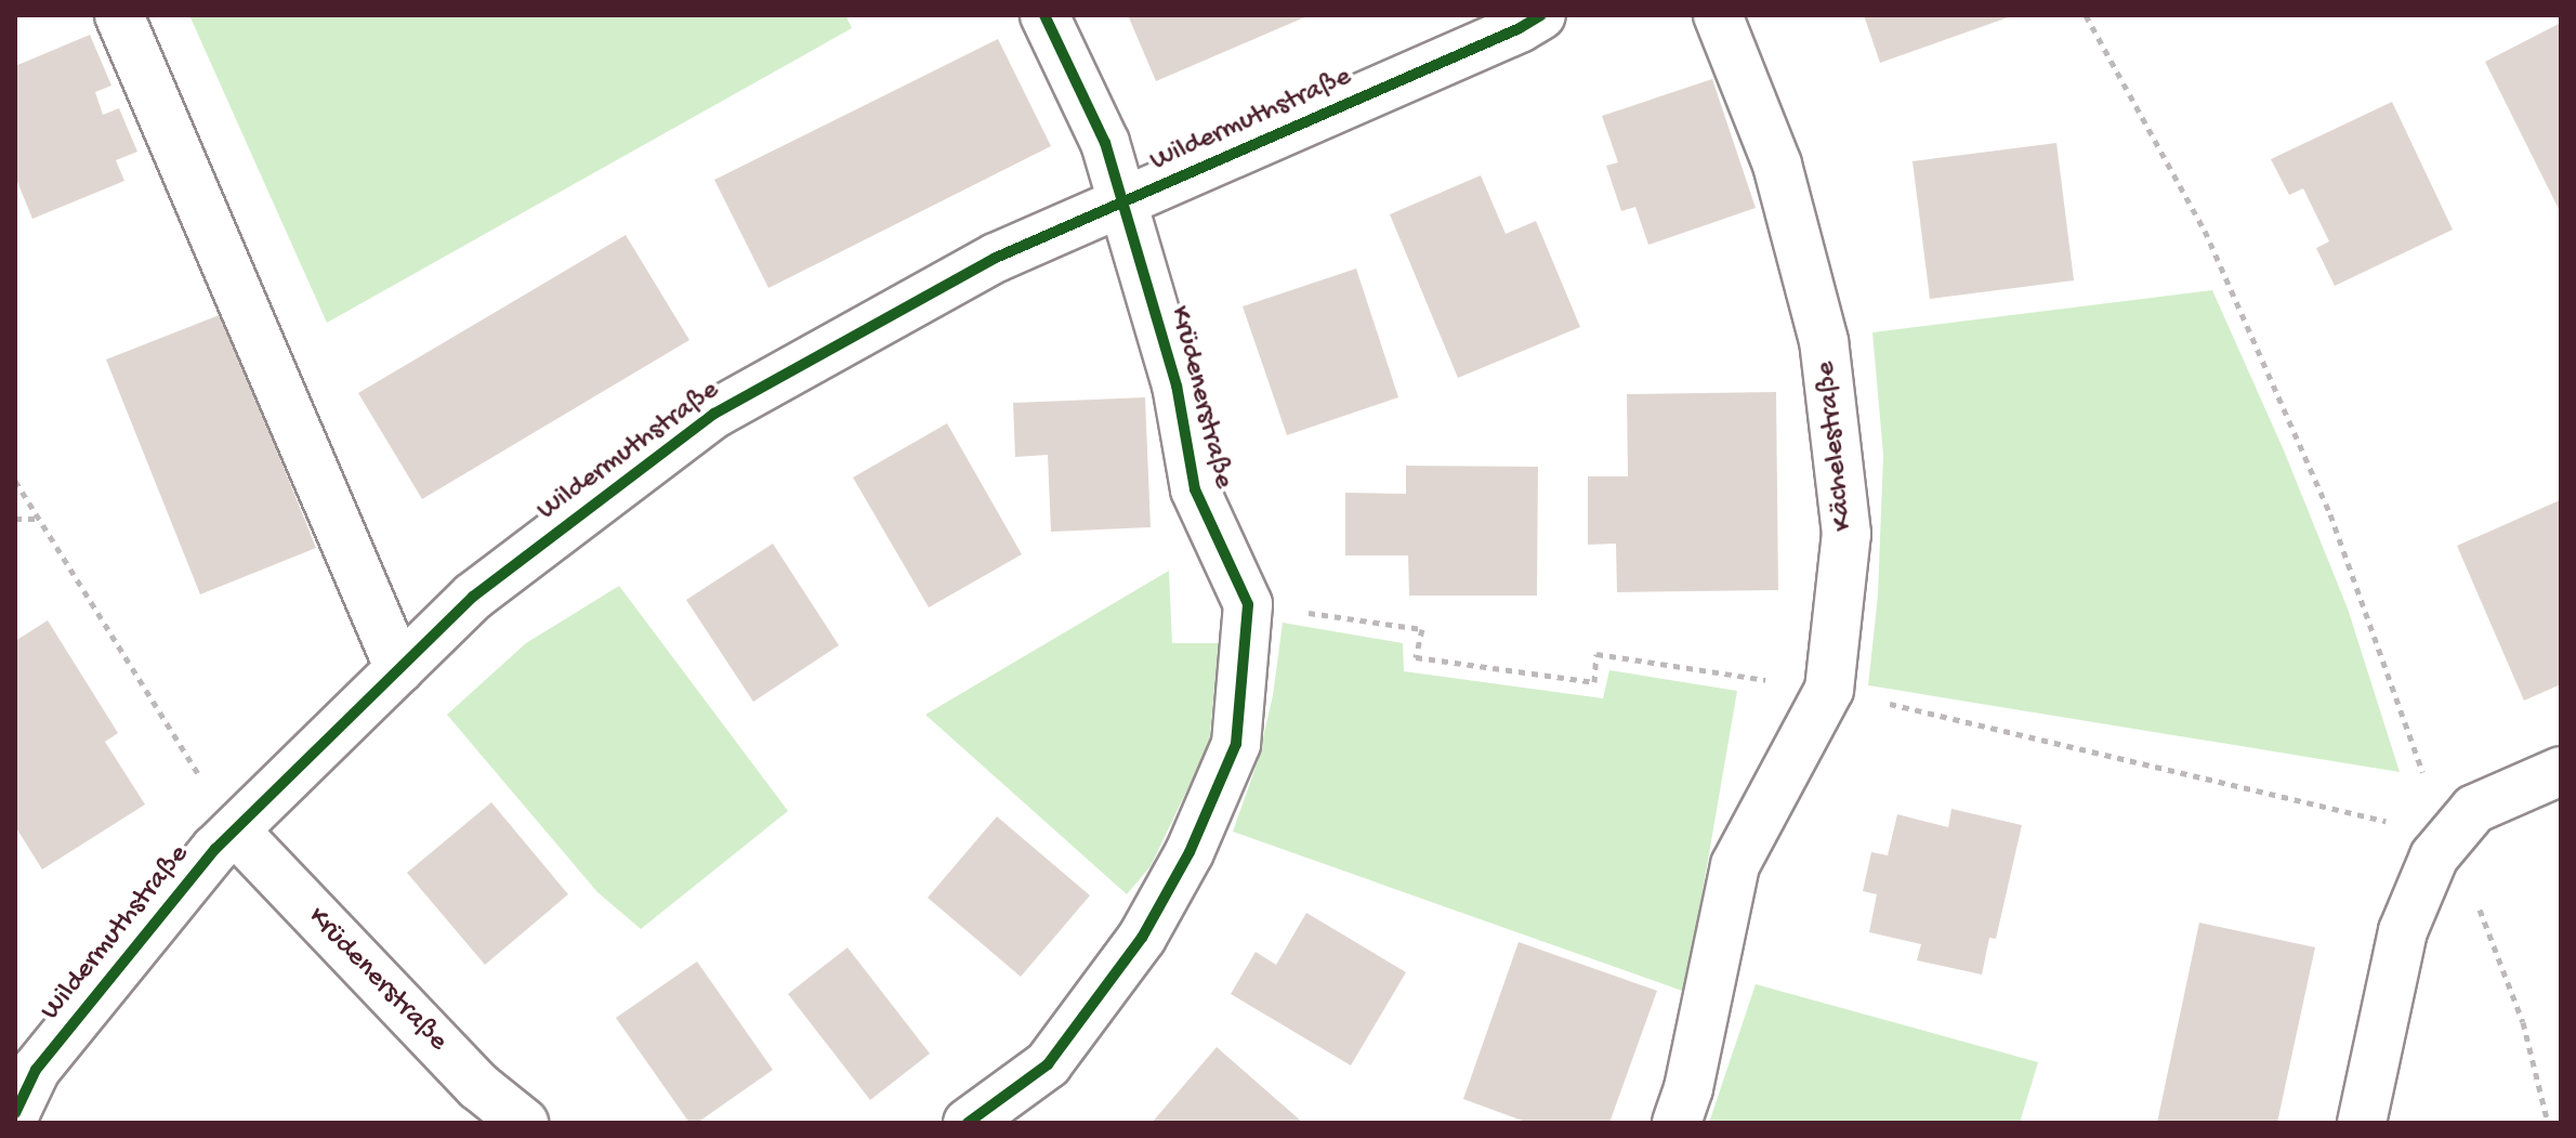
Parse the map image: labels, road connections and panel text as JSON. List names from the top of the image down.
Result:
{
  "streets": {
    "street": ["Wildermuthstraße", "Krüdenerstraße", "Kächelestraße"]
  },
  "crossings": [
    ["Wildermuthstraße", "Krüdenerstraße"]
  ]
}
